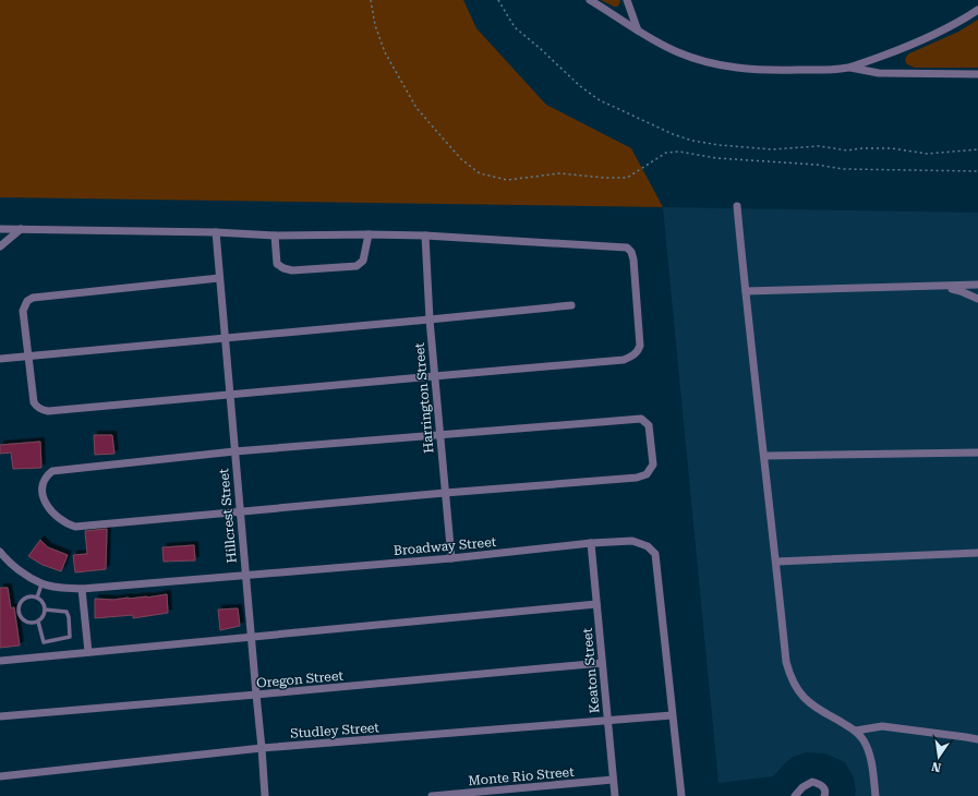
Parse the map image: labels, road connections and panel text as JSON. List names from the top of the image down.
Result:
{
  "streets": {
    "street": [
      "Harrington Street",
      "Hillcrest Street",
      "Broadway Street",
      "Keaton Street",
      "Oregon Street",
      "Studley Street",
      "Monte Rio Street"
    ]
  },
  "crossings": [
    ["Harrington Street", "Broadway Street"],
    ["Hillcrest Street", "Broadway Street"],
    ["Hillcrest Street", "Oregon Street"],
    ["Hillcrest Street", "Studley Street"],
    ["Broadway Street", "Keaton Street"],
    ["Broadway Street", "Studley Street"],
    ["Keaton Street", "Oregon Street"],
    ["Keaton Street", "Studley Street"],
    ["Keaton Street", "Monte Rio Street"]
  ],
  "north": "bottom"
}
